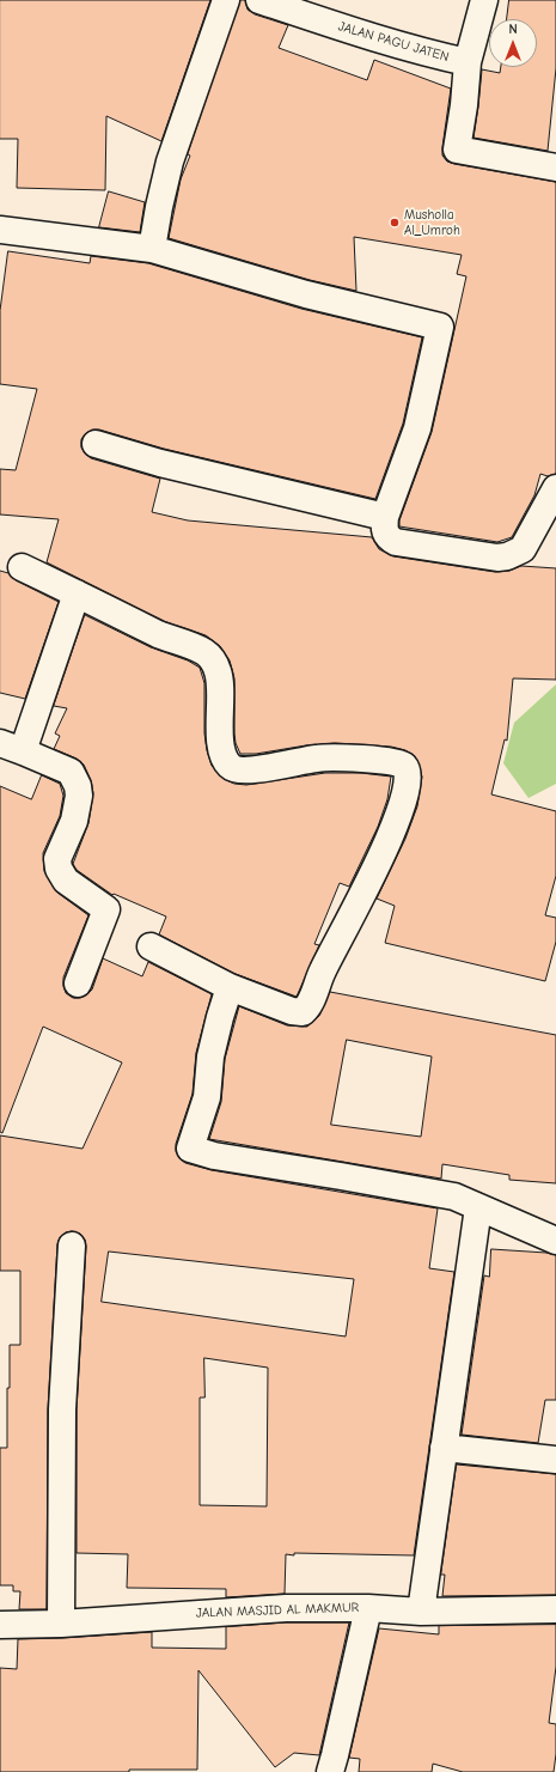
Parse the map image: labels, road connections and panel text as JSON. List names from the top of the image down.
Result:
{
  "streets": {
    "street": ["JALAN PAGU JATEN", "JALAN MASJID AL MAKMUR"]
  },
  "places": ["Musholla Al_Umroh"],
  "north": "top"
}
